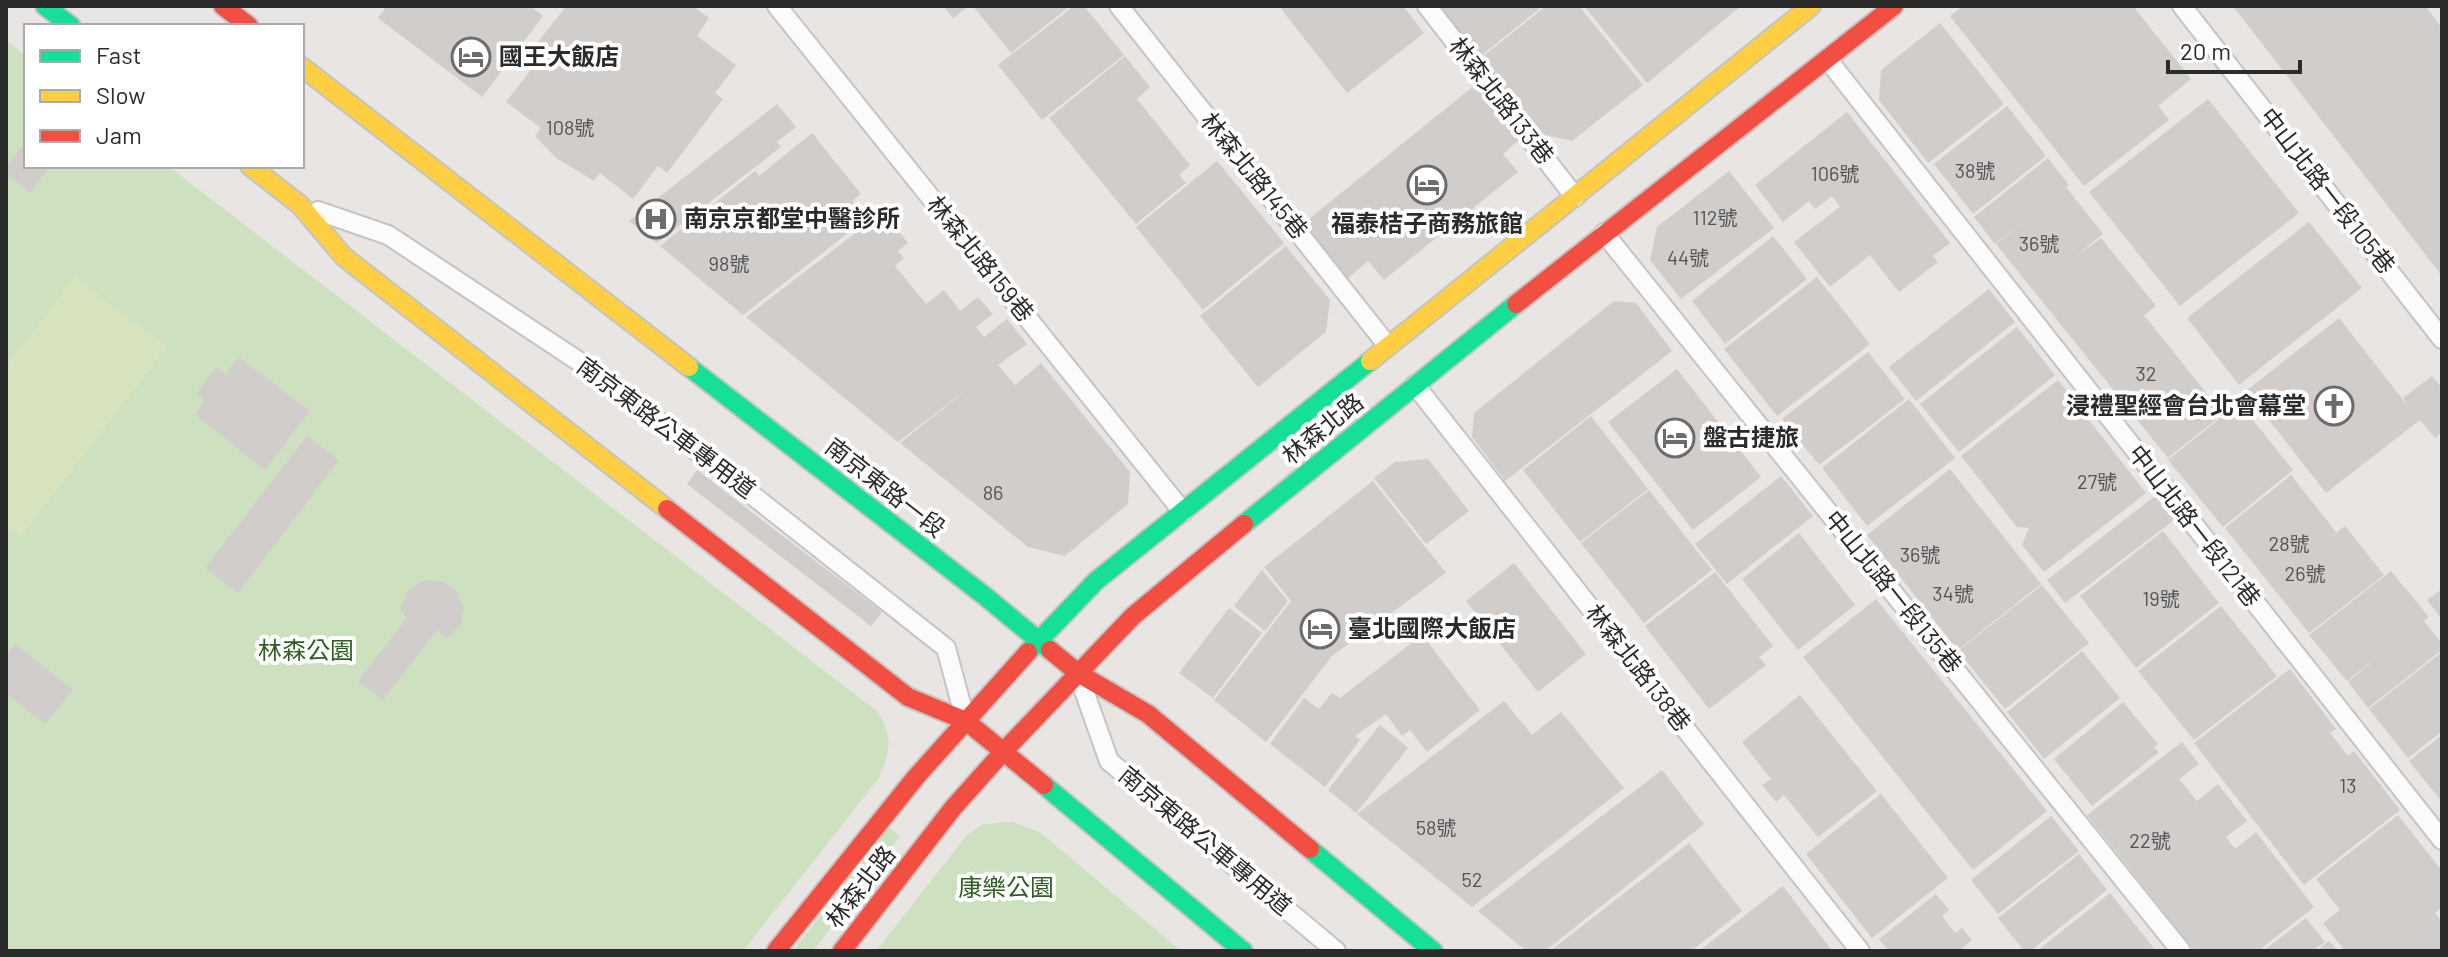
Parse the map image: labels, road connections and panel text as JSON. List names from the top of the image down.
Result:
{
  "streets": {
    "street": ["林森北路", "南京東路一段"],
    "lane": [
      "林森北路133巷",
      "林森北路145巷",
      "中山北路一段105巷",
      "林森北路159巷",
      "南京東路公車專用道",
      "中山北路一段121巷",
      "中山北路一段135巷",
      "林森北路138巷"
    ]
  },
  "crossings": [
    ["林森北路133巷", "林森北路"],
    ["林森北路145巷", "林森北路"],
    ["林森北路159巷", "林森北路"],
    ["南京東路公車專用道", "林森北路"],
    ["南京東路公車專用道", "南京東路一段"],
    ["林森北路", "南京東路一段"],
    ["林森北路", "中山北路一段121巷"],
    ["林森北路", "中山北路一段135巷"],
    ["林森北路", "林森北路138巷"]
  ],
  "parks": ["林森公園", "康樂公園"],
  "places": {
    "hotel": [
      "國王大飯店",
      "福泰桔子商務旅館",
      "盤古捷旅",
      "臺北國際大飯店"
    ],
    "hospital": ["南京京都堂中醫診所"],
    "church": ["浸禮聖經會台北會幕堂"]
  },
  "house_numbers": [
    "108號",
    "38號",
    "106號",
    "112號",
    "36號",
    "44號",
    "98號",
    "32",
    "27號",
    "86",
    "28號",
    "36號",
    "26號",
    "34號",
    "19號",
    "13",
    "58號",
    "22號",
    "52"
  ],
  "legend": ["Fast", "Slow", "Jam"],
  "scale_bar": "20 m"
}
